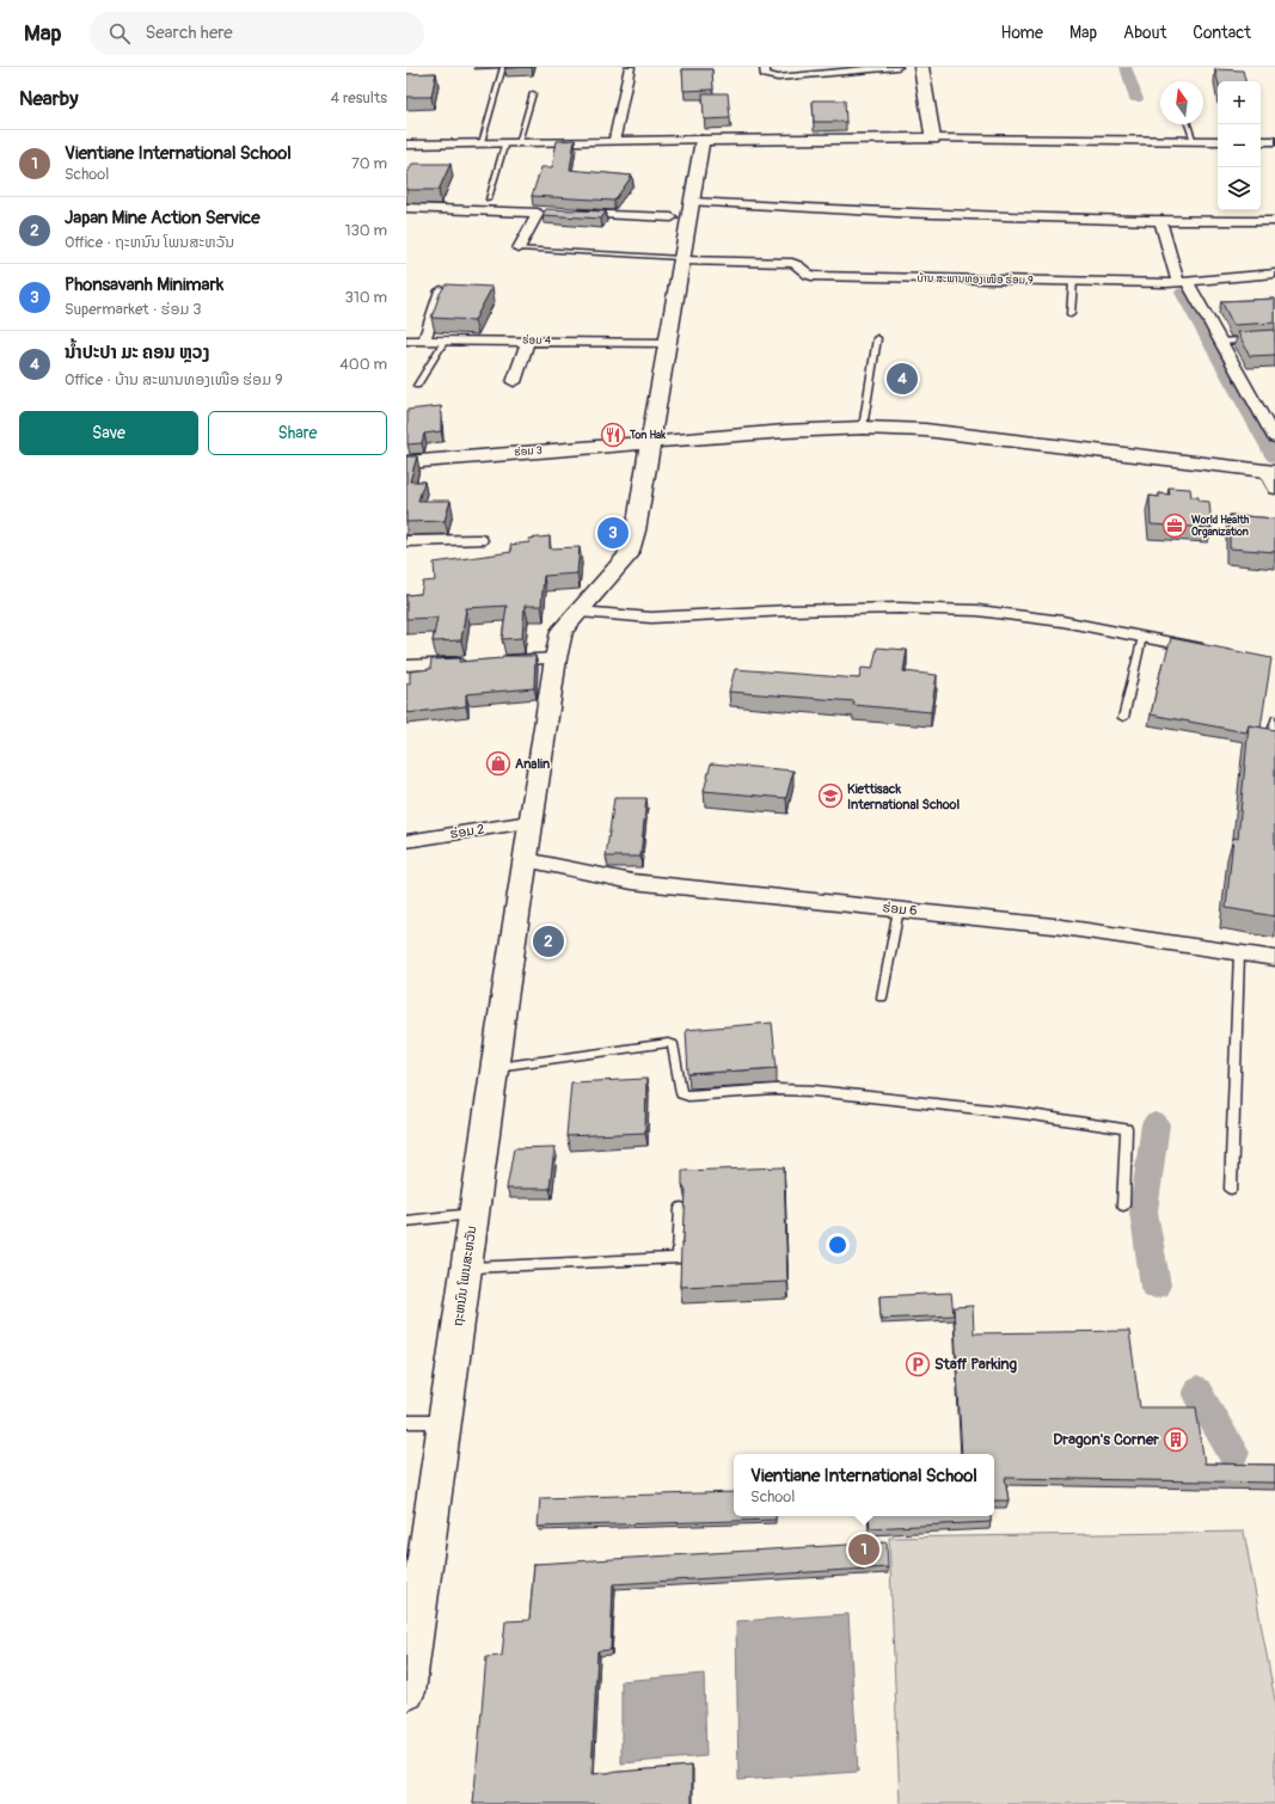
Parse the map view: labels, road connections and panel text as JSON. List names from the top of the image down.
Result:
{
  "streets": {
    "street": [
      "ບ້ານ ສະພານທອງເໜືອ ຮ່ອມ 9",
      "ຮ່ອມ 4",
      "ຮ່ອມ 3",
      "ຮ່ອມ 2",
      "ຮ່ອມ 6",
      "ຖະຫນົນ ໂພນສະຫວັນ"
    ]
  },
  "crossings": [
    ["ບ້ານ ສະພານທອງເໜືອ ຮ່ອມ 9", "ຖະຫນົນ ໂພນສະຫວັນ"],
    ["ຮ່ອມ 4", "ຖະຫນົນ ໂພນສະຫວັນ"],
    ["ຮ່ອມ 3", "ຖະຫນົນ ໂພນສະຫວັນ"],
    ["ຮ່ອມ 2", "ຖະຫນົນ ໂພນສະຫວັນ"],
    ["ຮ່ອມ 6", "ຖະຫນົນ ໂພນສະຫວັນ"]
  ],
  "places": {
    "restaurant": ["Ton Hak"],
    "office": ["World Health Organization"],
    "shop": ["Analin"],
    "school or university": ["Kiettisack International School"],
    "parking": ["Staff Parking"],
    "building": ["Dragon's Corner"]
  },
  "north": "top",
  "page": {
    "header": "Map",
    "search": "Search here",
    "nav": [
      "Home",
      "Map",
      "About",
      "Contact"
    ],
    "heading": ["Nearby", "4 results"],
    "map_buttons": ["+", "−"],
    "list": [
      {
        "mark": "1",
        "name": "Vientiane International School",
        "note": "School",
        "value": "70 m"
      },
      {
        "mark": "2",
        "name": "Japan Mine Action Service",
        "note": "Office · ຖະຫນົນ ໂພນສະຫວັນ",
        "value": "130 m"
      },
      {
        "mark": "3",
        "name": "Phonsavanh Minimark",
        "note": "Supermarket · ຮ່ອມ 3",
        "value": "310 m"
      },
      {
        "mark": "4",
        "name": "ນ້ຳປະປາ ມະ ຄອນ ຫຼວງ",
        "note": "Office · ບ້ານ ສະພານທອງເໜືອ ຮ່ອມ 9",
        "value": "400 m"
      }
    ],
    "pins": [
      "4",
      "3",
      "2",
      "1"
    ],
    "buttons": ["Save", "Share"],
    "popup": ["Vientiane International School", "School"]
  }
}
